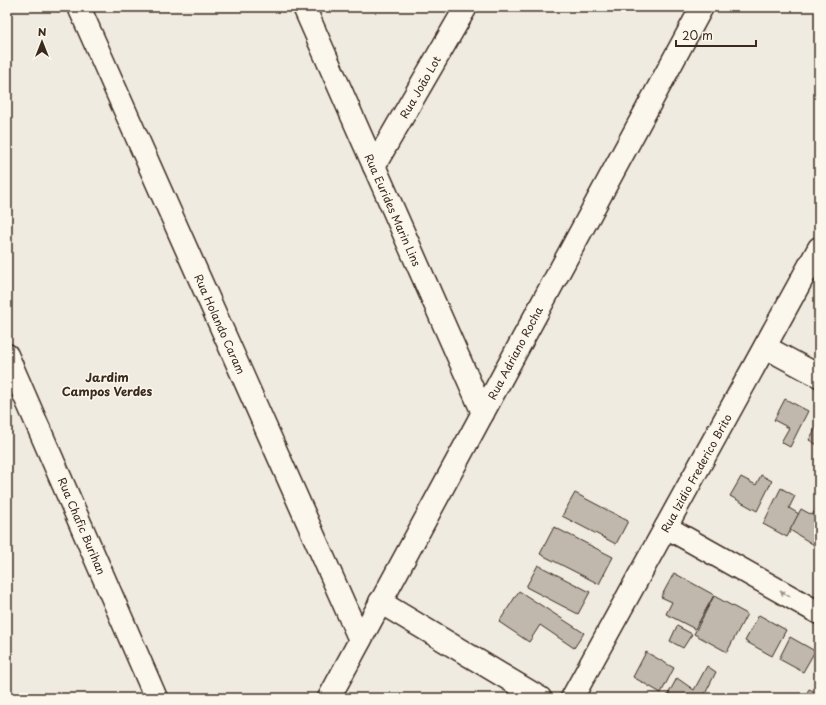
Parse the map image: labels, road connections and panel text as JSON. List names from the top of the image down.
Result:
{
  "streets": {
    "street": [
      "Rua João Lot",
      "Rua Eurides Marin Lins",
      "Rua Holando Caram",
      "Rua Adriano Rocha",
      "Rua Izidio Frederico Brito",
      "Rua Chafic Burihan"
    ]
  },
  "crossings": [
    ["Rua João Lot", "Rua Eurides Marin Lins"],
    ["Rua Eurides Marin Lins", "Rua Adriano Rocha"],
    ["Rua Holando Caram", "Rua Adriano Rocha"]
  ],
  "districts": ["Jardim Campos Verdes"],
  "scale_bar": "20 m",
  "north": "top"
}
